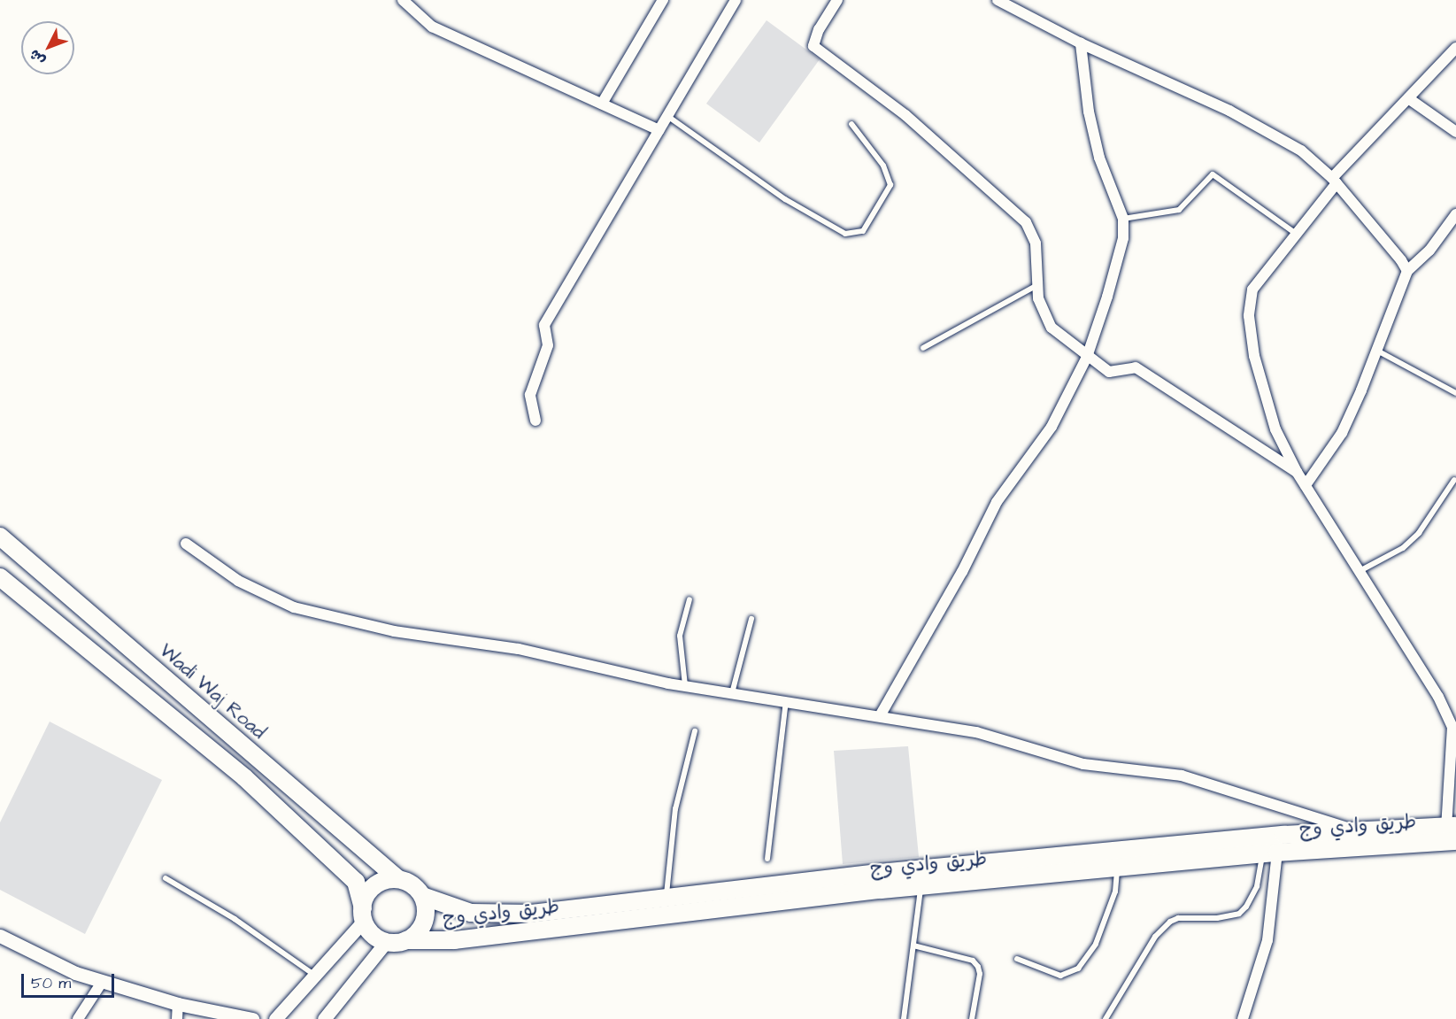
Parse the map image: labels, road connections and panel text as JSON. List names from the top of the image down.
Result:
{
  "streets": {
    "main road": ["Wadi Waj Road", "طريق وادي وج"]
  },
  "crossings": [
    ["Wadi Waj Road", "طريق وادي وج"]
  ],
  "scale_bar": "50 m",
  "north": "bottom left"
}
